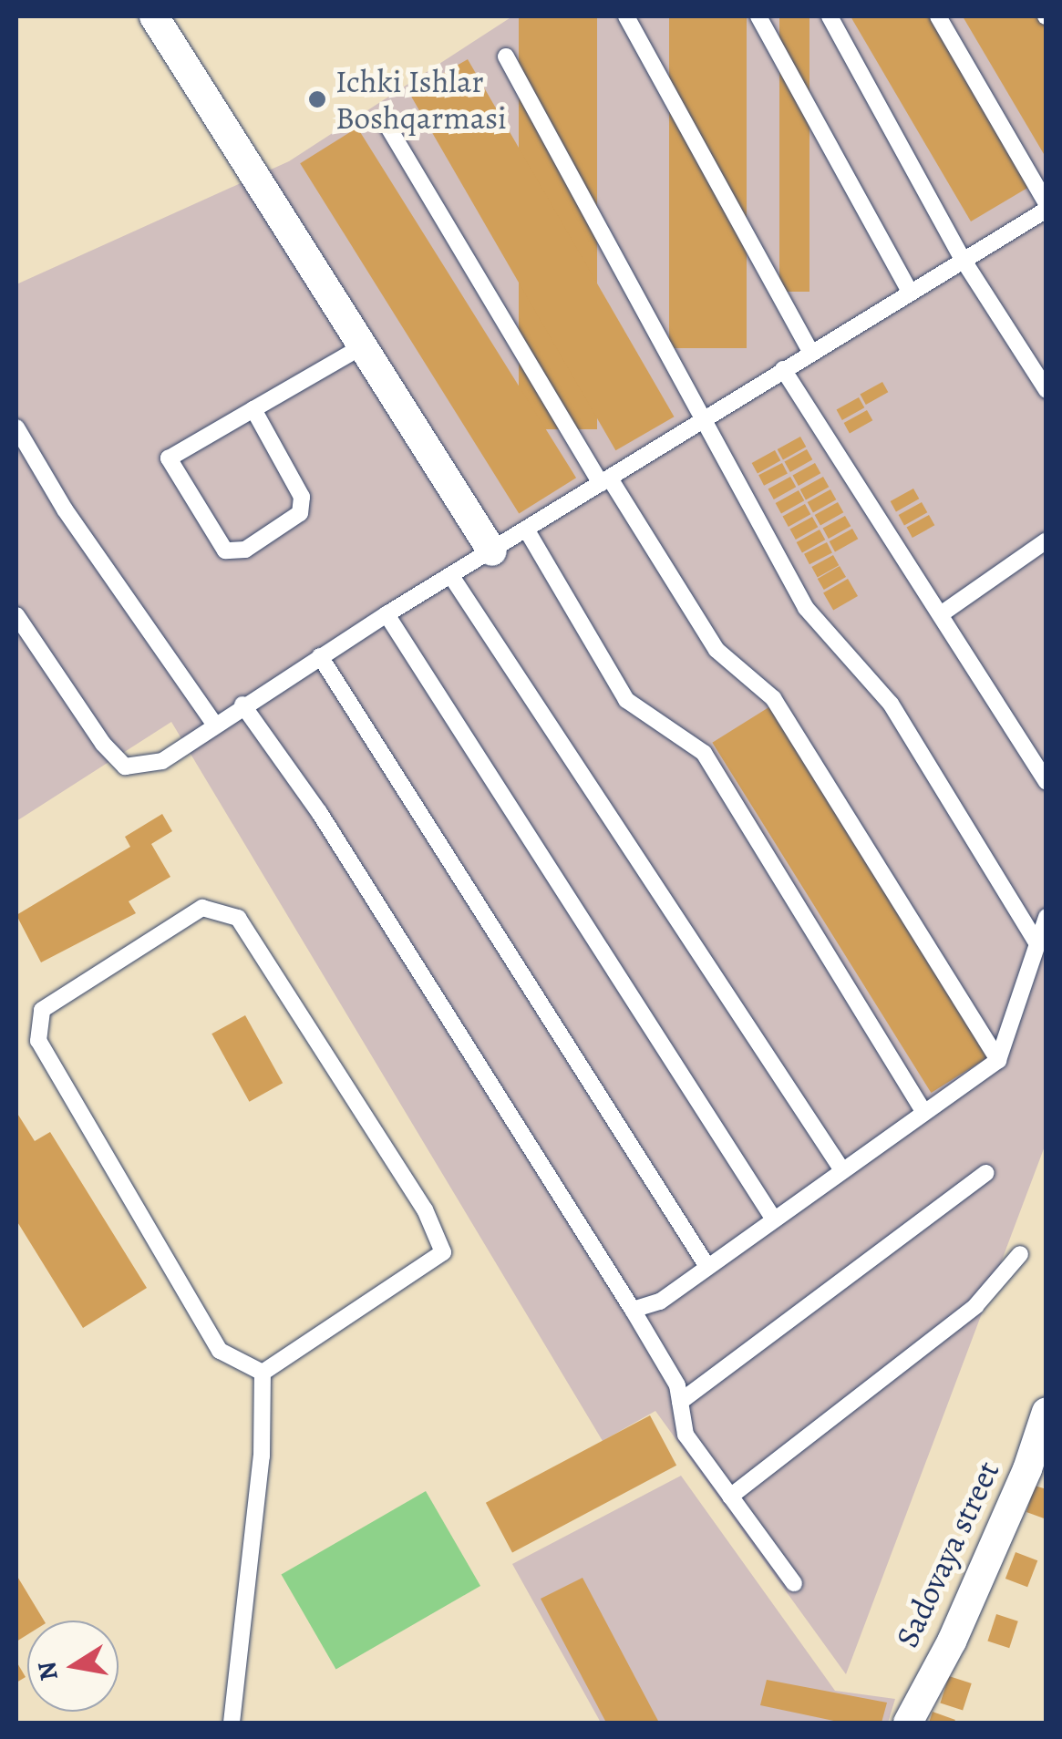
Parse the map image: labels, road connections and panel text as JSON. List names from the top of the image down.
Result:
{
  "streets": {
    "street": ["Sadovaya street"]
  },
  "places": ["Ichki Ishlar Boshqarmasi"],
  "north": "left"
}
